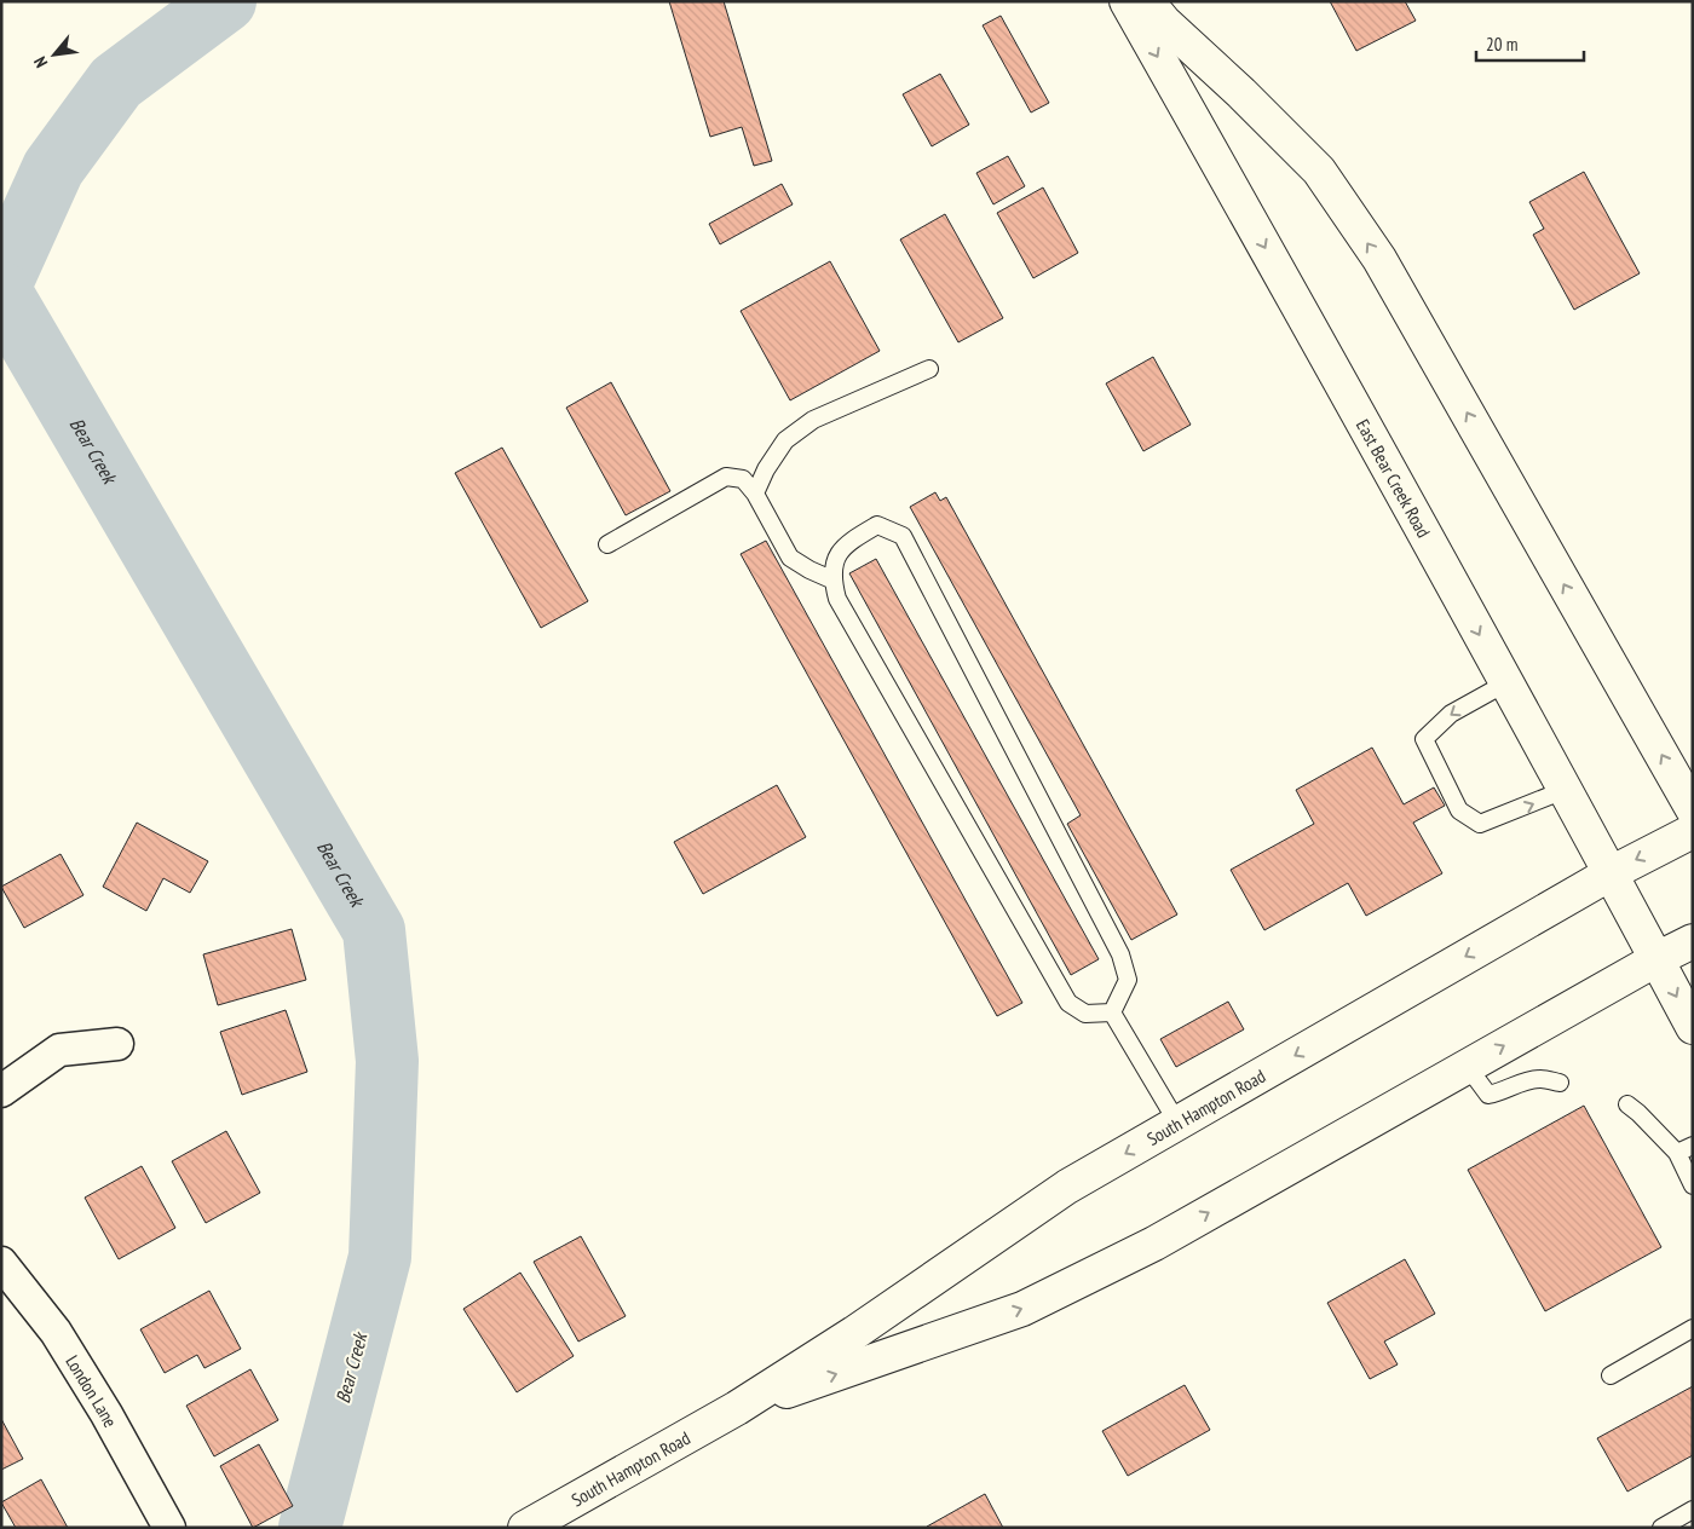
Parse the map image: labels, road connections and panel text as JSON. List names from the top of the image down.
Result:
{
  "streets": {
    "main road": ["East Bear Creek Road", "South Hampton Road"],
    "street": ["London Lane"]
  },
  "crossings": [
    ["East Bear Creek Road", "South Hampton Road"]
  ],
  "water": ["Bear Creek"],
  "scale_bar": "20 m",
  "north": "bottom left"
}
